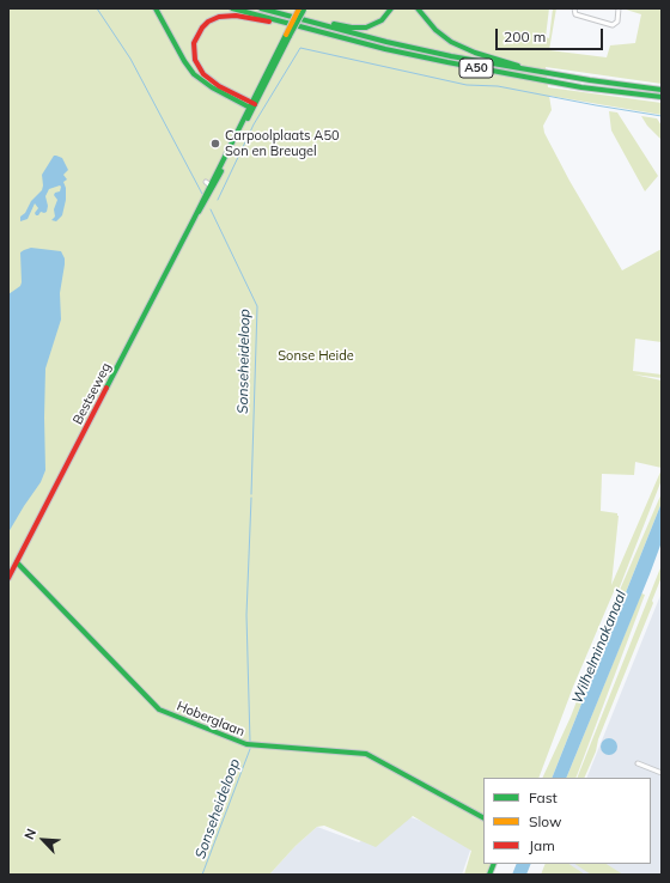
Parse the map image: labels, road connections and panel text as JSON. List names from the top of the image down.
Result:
{
  "streets": {
    "main road": ["A50", "Bestseweg", "Hoberglaan"]
  },
  "crossings": [
    ["A50", "Bestseweg"],
    ["Bestseweg", "Hoberglaan"]
  ],
  "water": ["Sonseheideloop", "Wilhelminakanaal"],
  "parks": ["Sonse Heide"],
  "places": ["Carpoolplaats A50 Son en Breugel"],
  "legend": ["Fast", "Slow", "Jam"],
  "scale_bar": "200 m",
  "north": "top left"
}
